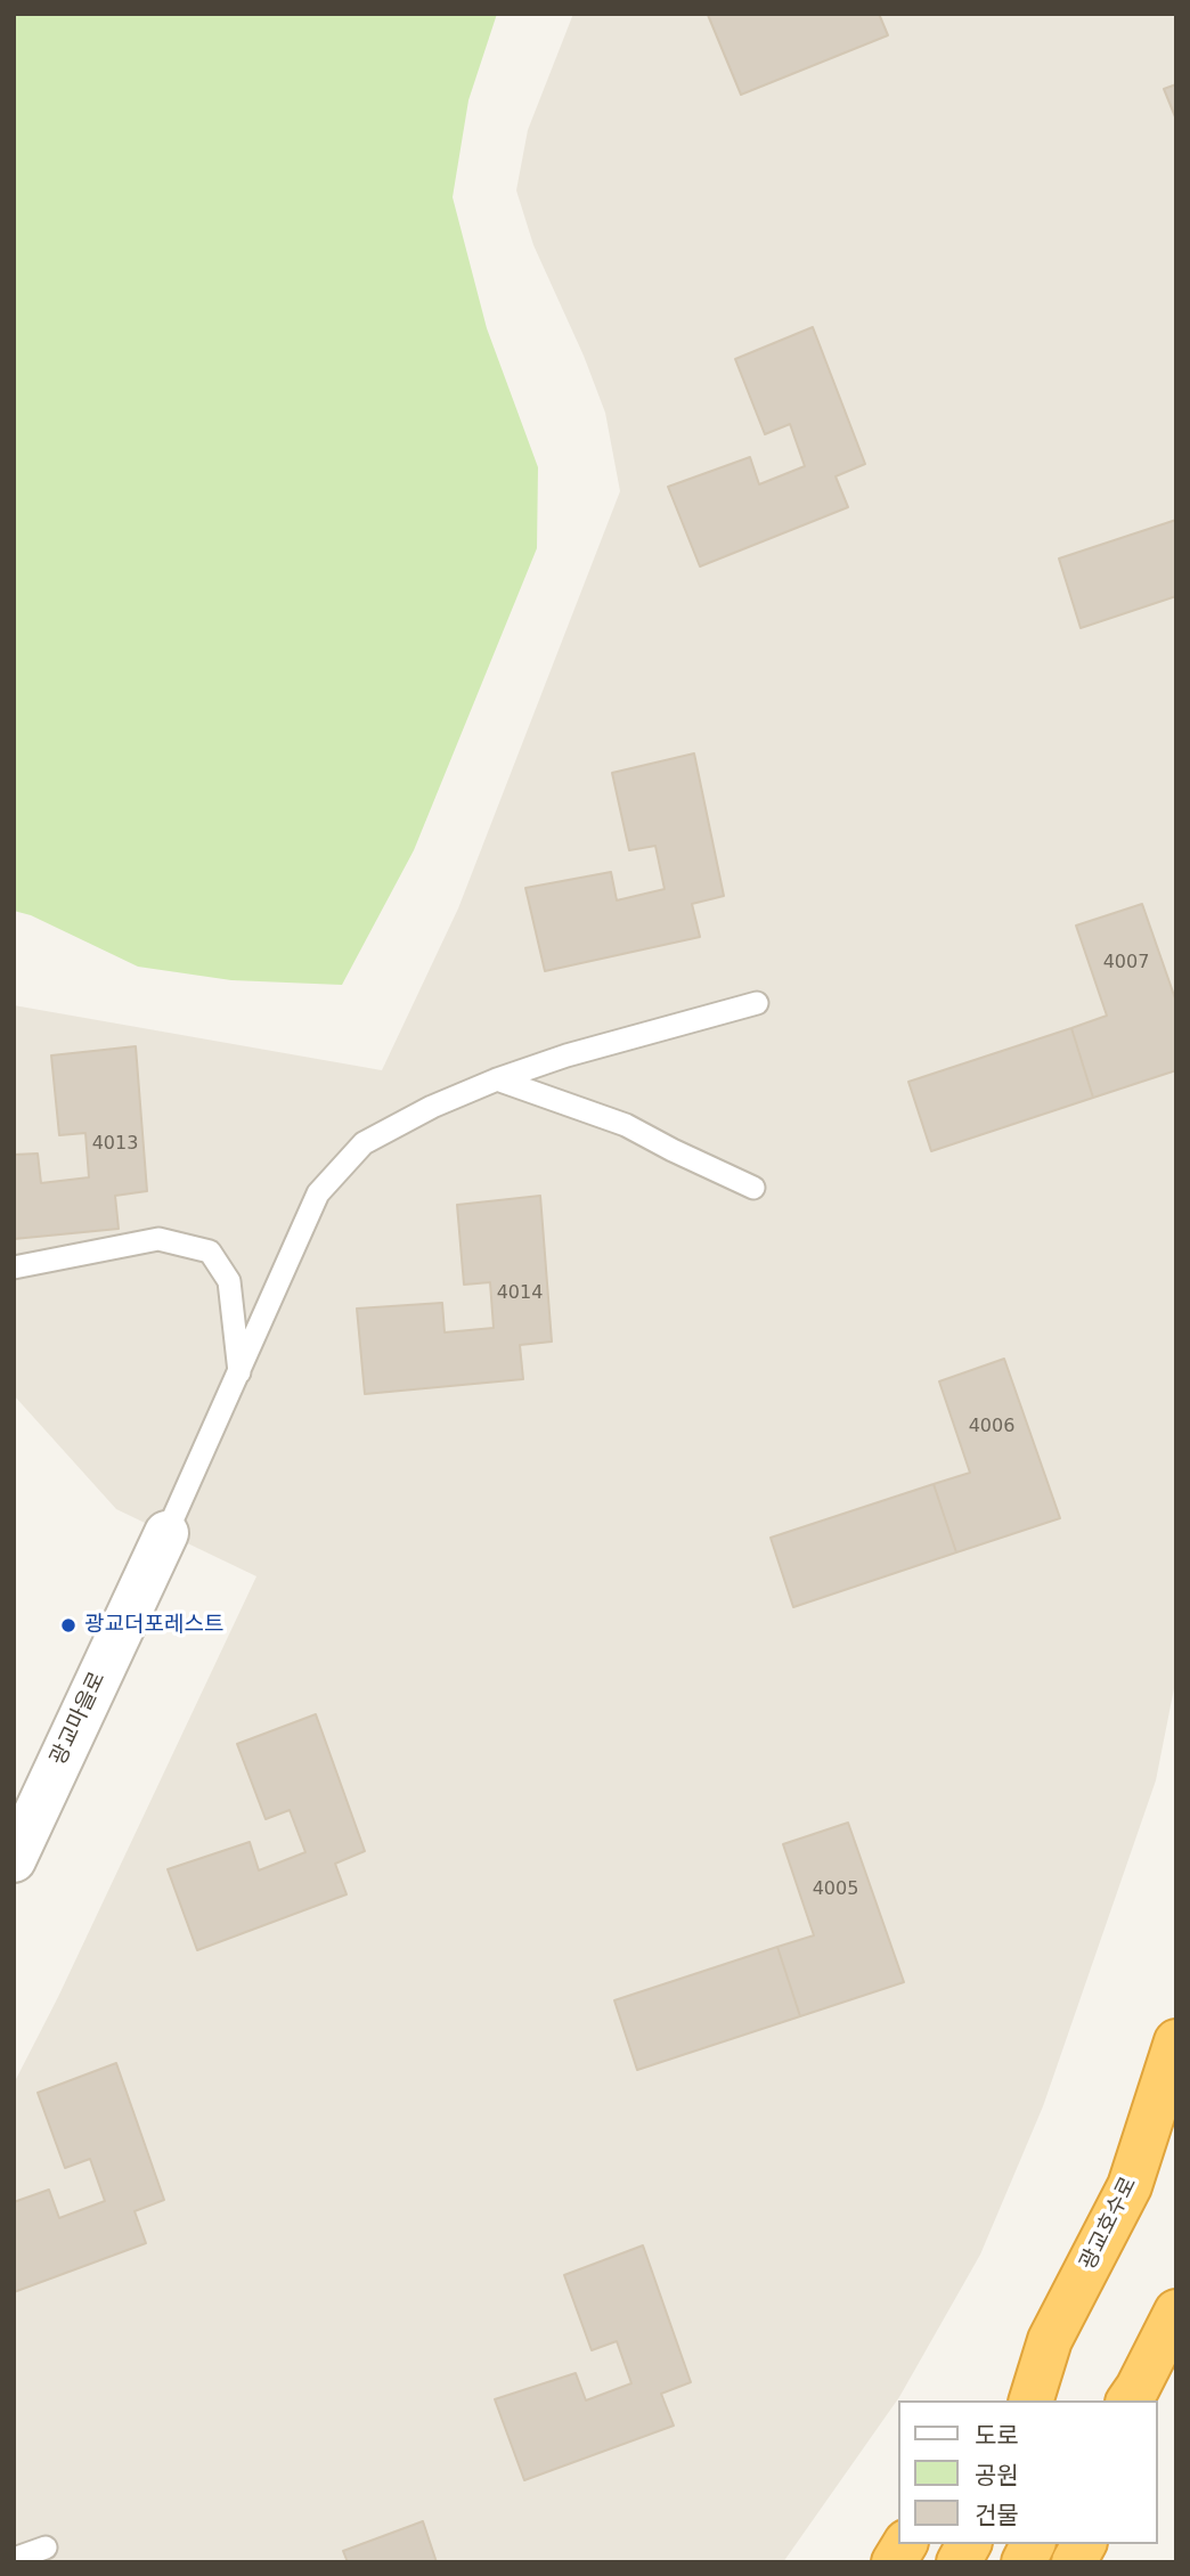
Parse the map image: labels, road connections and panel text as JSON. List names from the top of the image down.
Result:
{
  "streets": {
    "highway": ["광교호수로"],
    "street": ["광교마을로"]
  },
  "places": ["광교더포레스트"],
  "house_numbers": [
    "4007",
    "4013",
    "4014",
    "4006",
    "4005"
  ],
  "legend": ["도로", "공원", "건물"]
}
